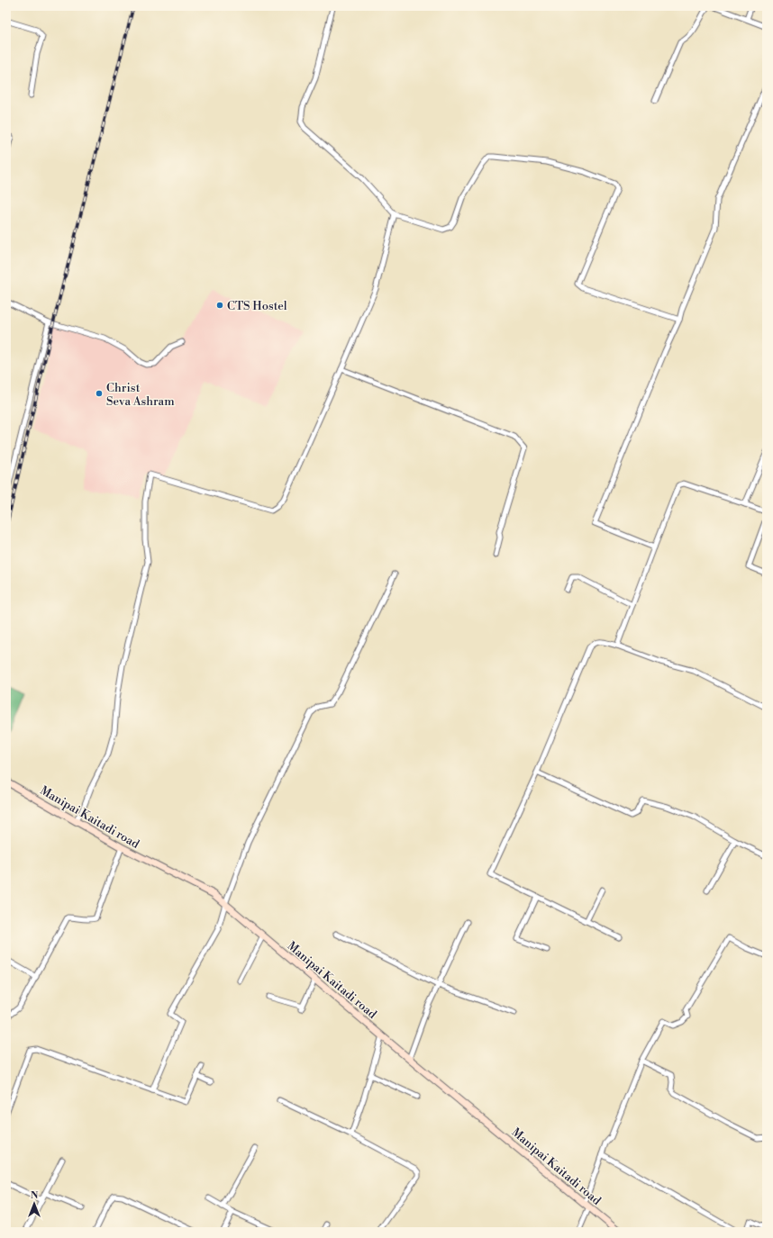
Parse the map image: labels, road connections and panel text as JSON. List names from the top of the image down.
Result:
{
  "streets": {
    "main road": ["Manipai Kaitadi road"]
  },
  "places": ["CTS Hostel", "Christ Seva Ashram"],
  "north": "top"
}
